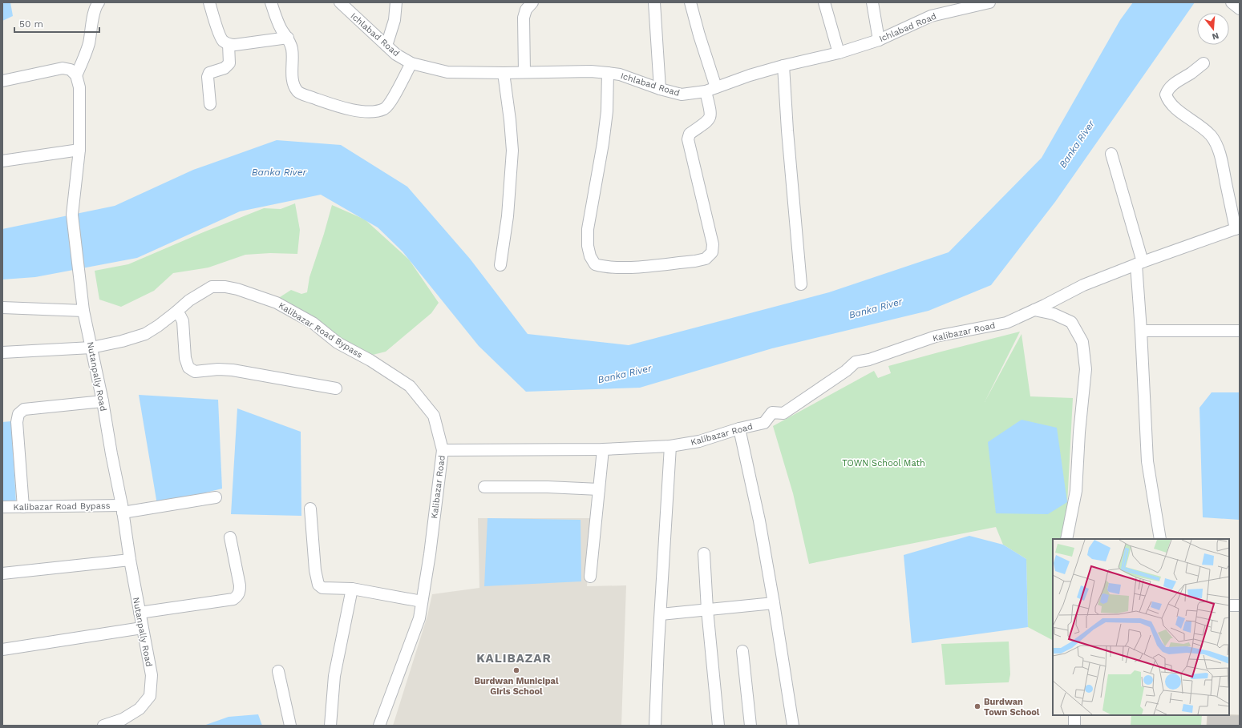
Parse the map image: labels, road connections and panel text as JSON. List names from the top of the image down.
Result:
{
  "streets": {
    "street": [
      "Ichlabad Road",
      "Kalibazar Road Bypass",
      "Kalibazar Road",
      "Nutanpally Road"
    ]
  },
  "crossings": [
    ["Kalibazar Road Bypass", "Kalibazar Road"],
    ["Kalibazar Road Bypass", "Nutanpally Road"]
  ],
  "districts": ["KALIBAZAR"],
  "water": ["Banka River"],
  "parks": ["TOWN School Math"],
  "places": ["Burdwan Municipal Girls School", "Burdwan Town School"],
  "scale_bar": "50 m",
  "north": "bottom"
}
